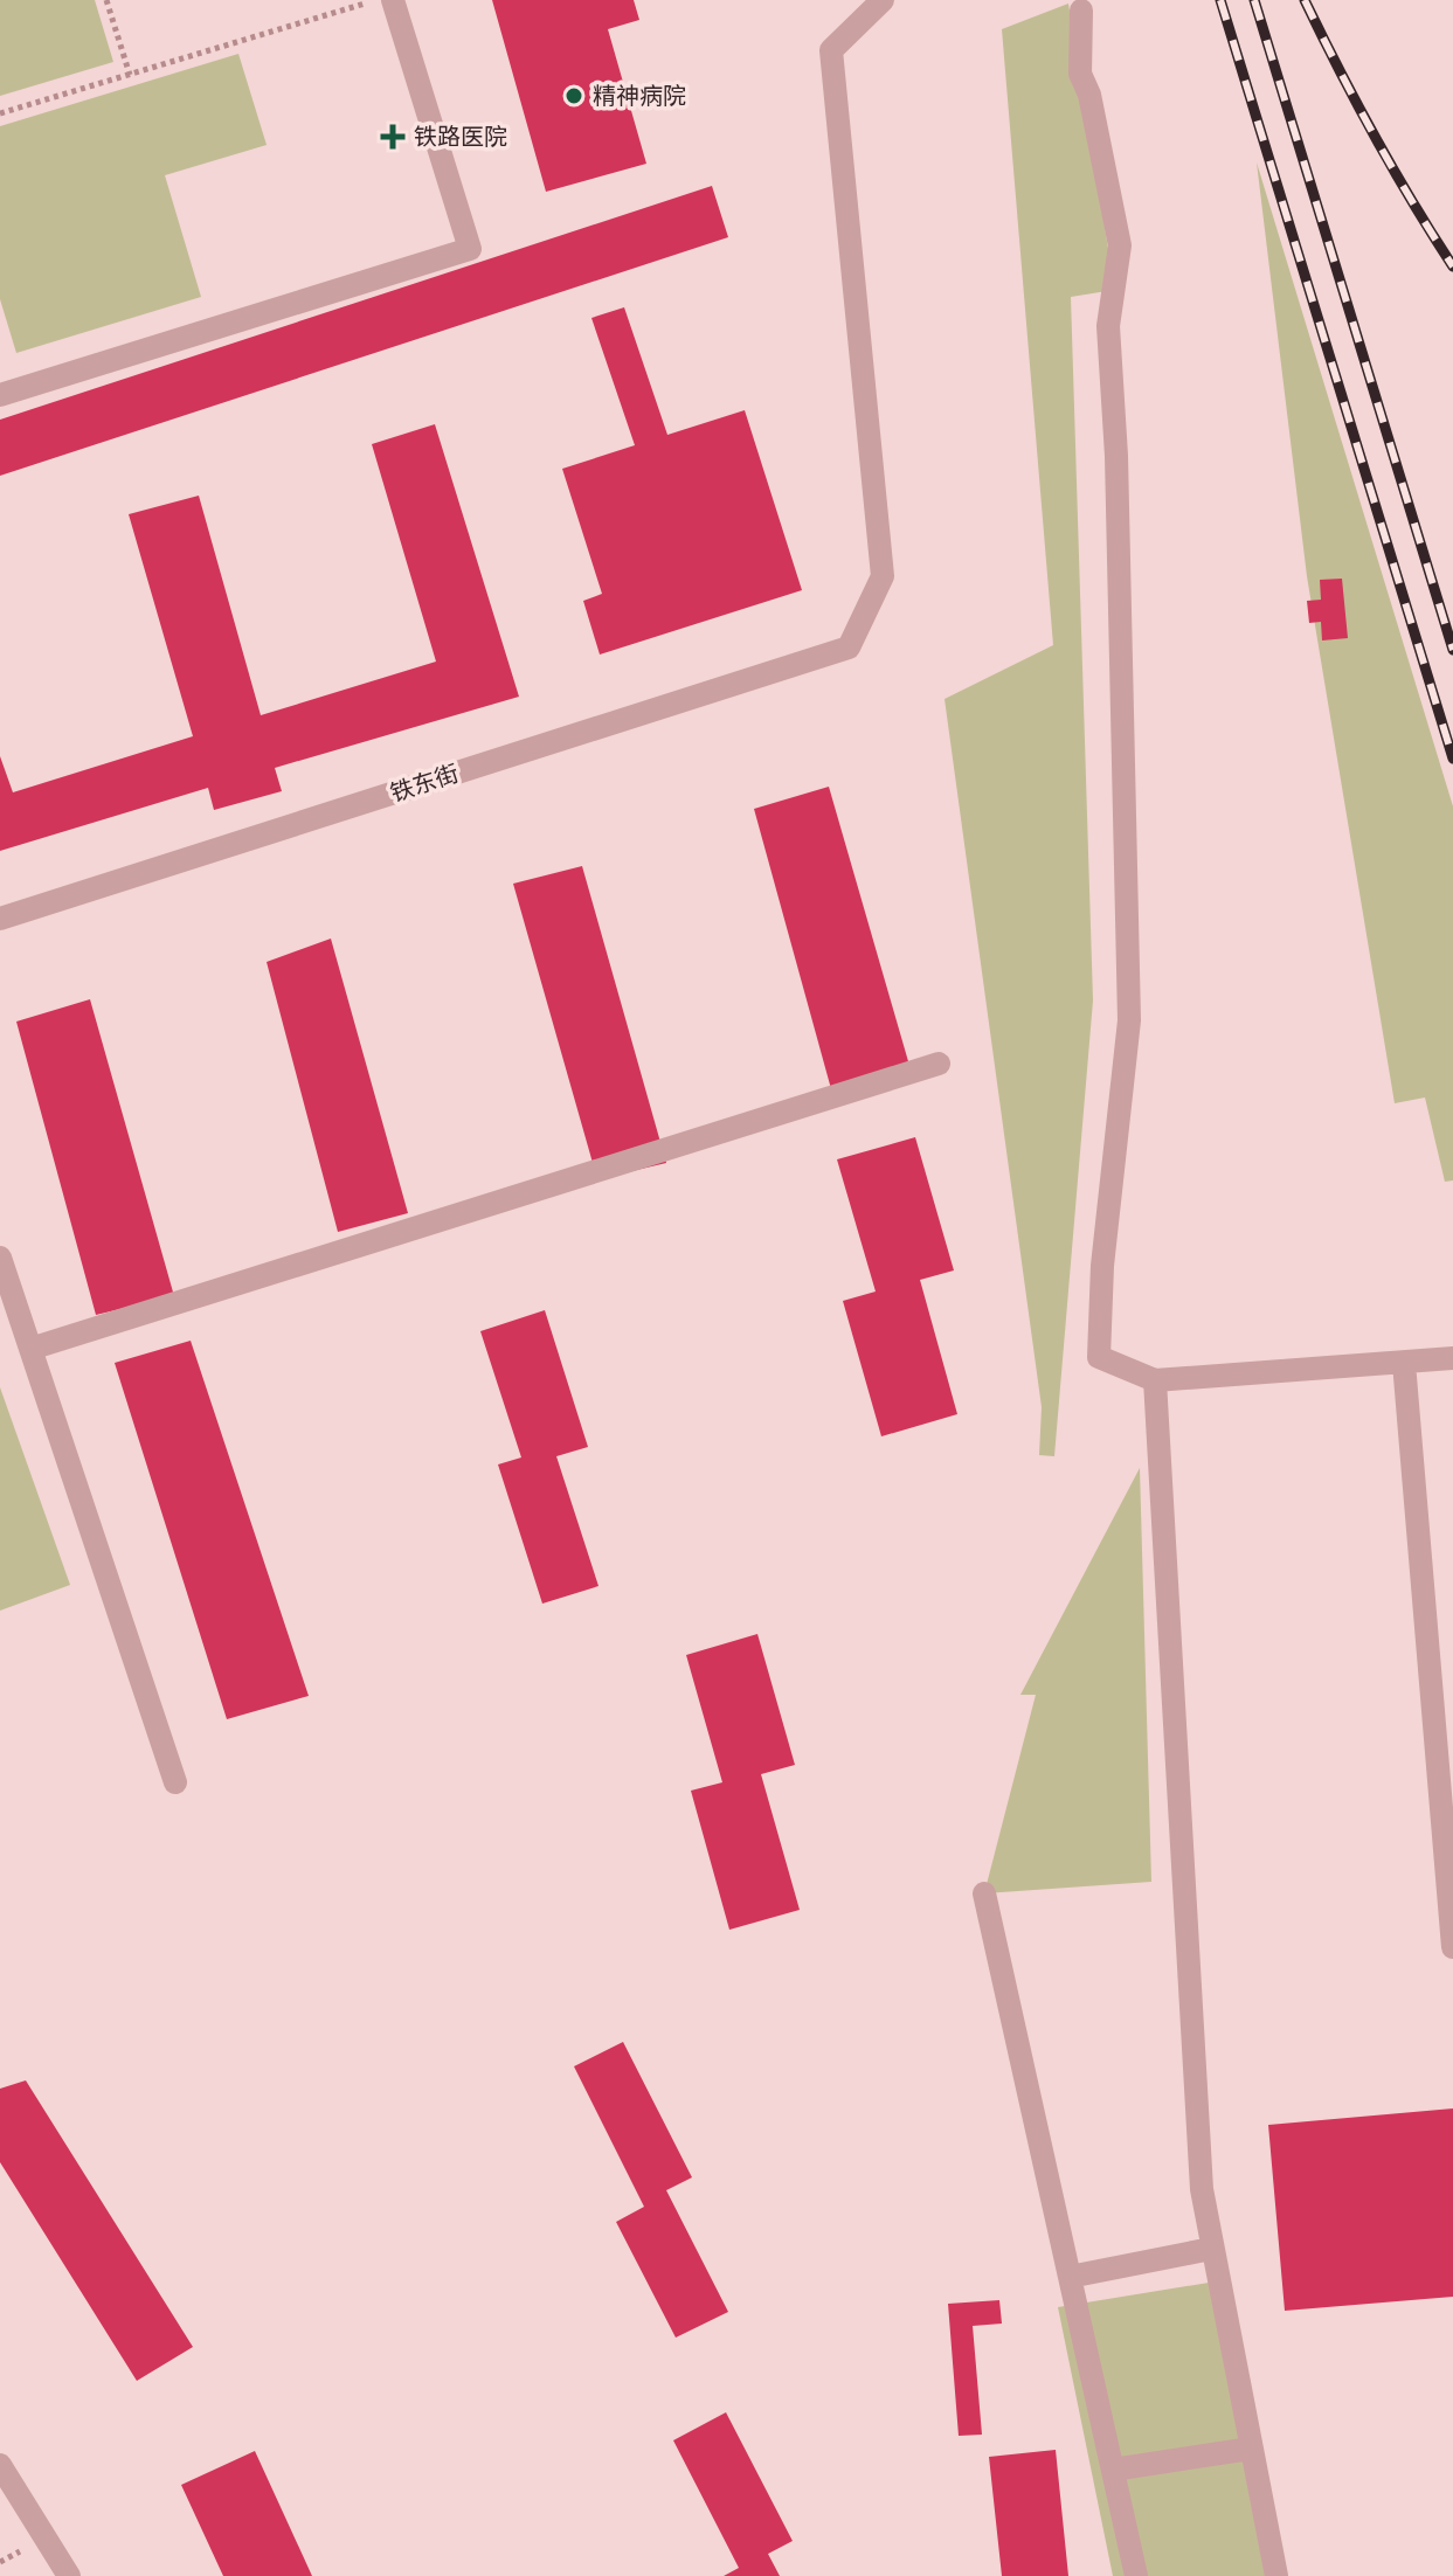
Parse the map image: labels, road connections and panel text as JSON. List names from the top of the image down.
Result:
{
  "streets": {
    "street": ["铁东街"]
  },
  "places": {
    "other": ["精神病院"],
    "health": ["铁路医院"]
  }
}
